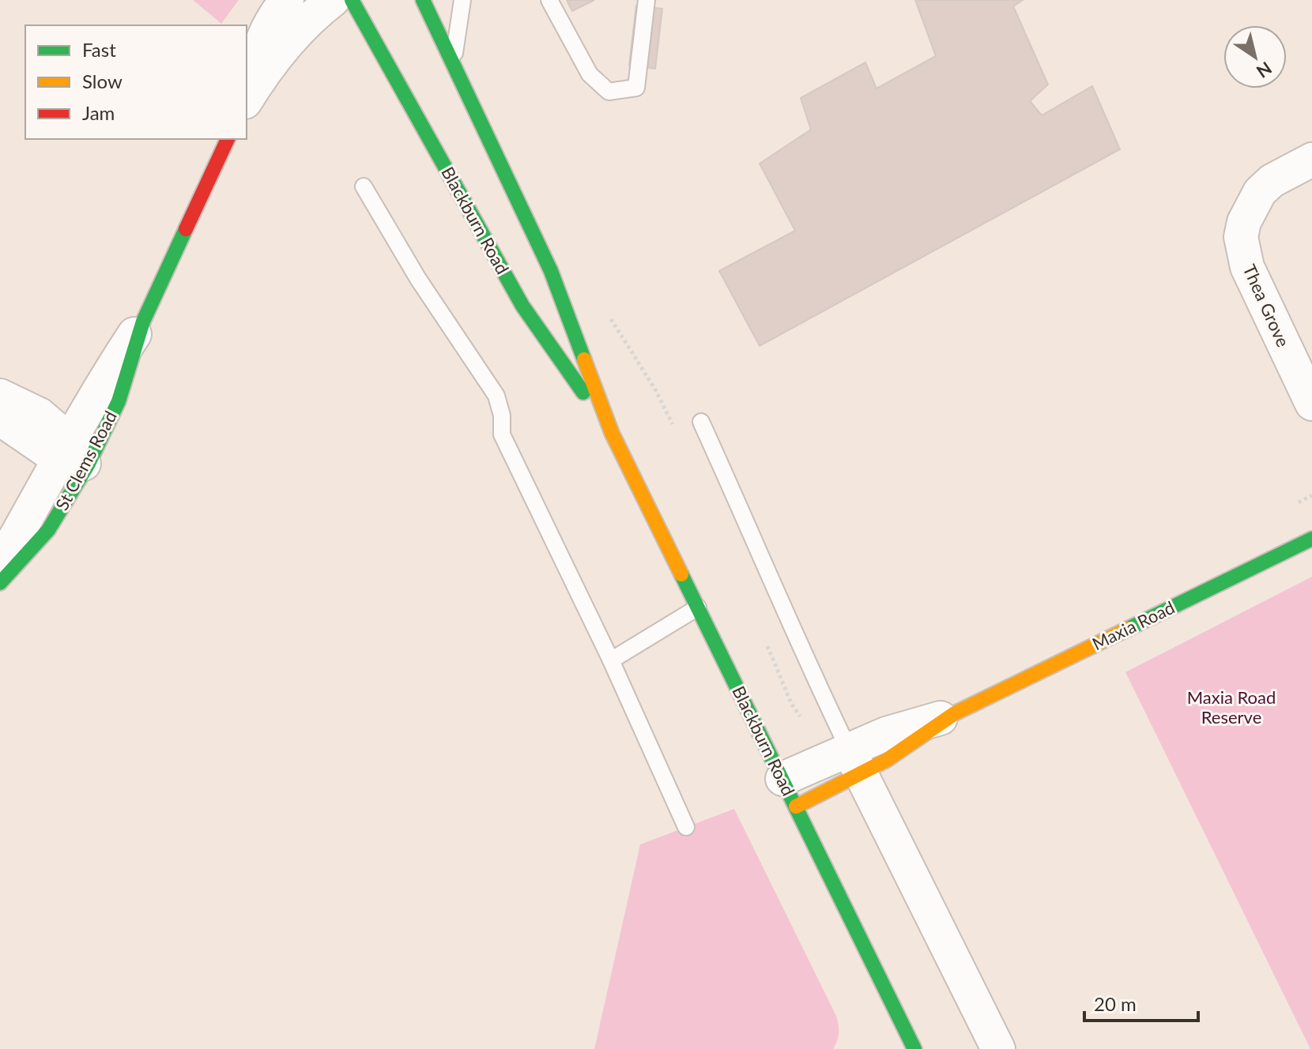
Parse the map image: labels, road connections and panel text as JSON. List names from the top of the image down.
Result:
{
  "streets": {
    "main road": ["Blackburn Road", "St Clems Road", "Maxia Road"],
    "street": ["Thea Grove"]
  },
  "crossings": [
    ["Blackburn Road", "Maxia Road"]
  ],
  "parks": ["Maxia Road Reserve"],
  "legend": ["Fast", "Slow", "Jam"],
  "scale_bar": "20 m",
  "north": "bottom right"
}
